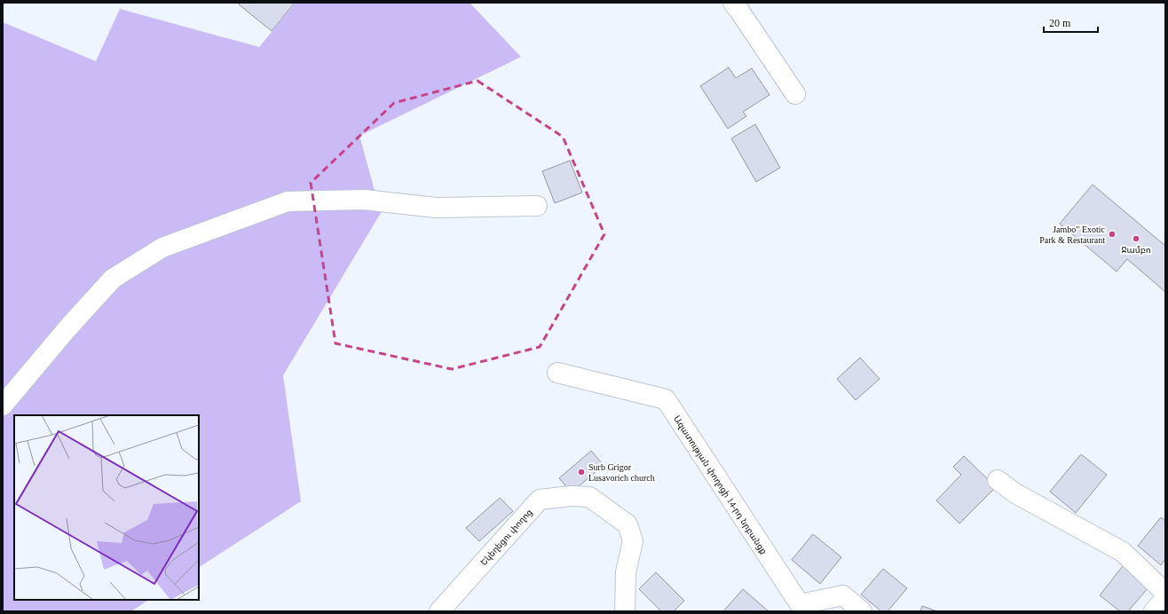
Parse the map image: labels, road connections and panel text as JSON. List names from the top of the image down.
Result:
{
  "streets": {
    "street": ["Ազատության փողոցի 14-րդ նրբանցք", "Եկեղեցու փողոց"]
  },
  "places": ["Jambo\" Exotic Park & Restaurant", "Ջամբո", "Surb Grigor Lusavorich church"],
  "scale_bar": "20 m"
}
